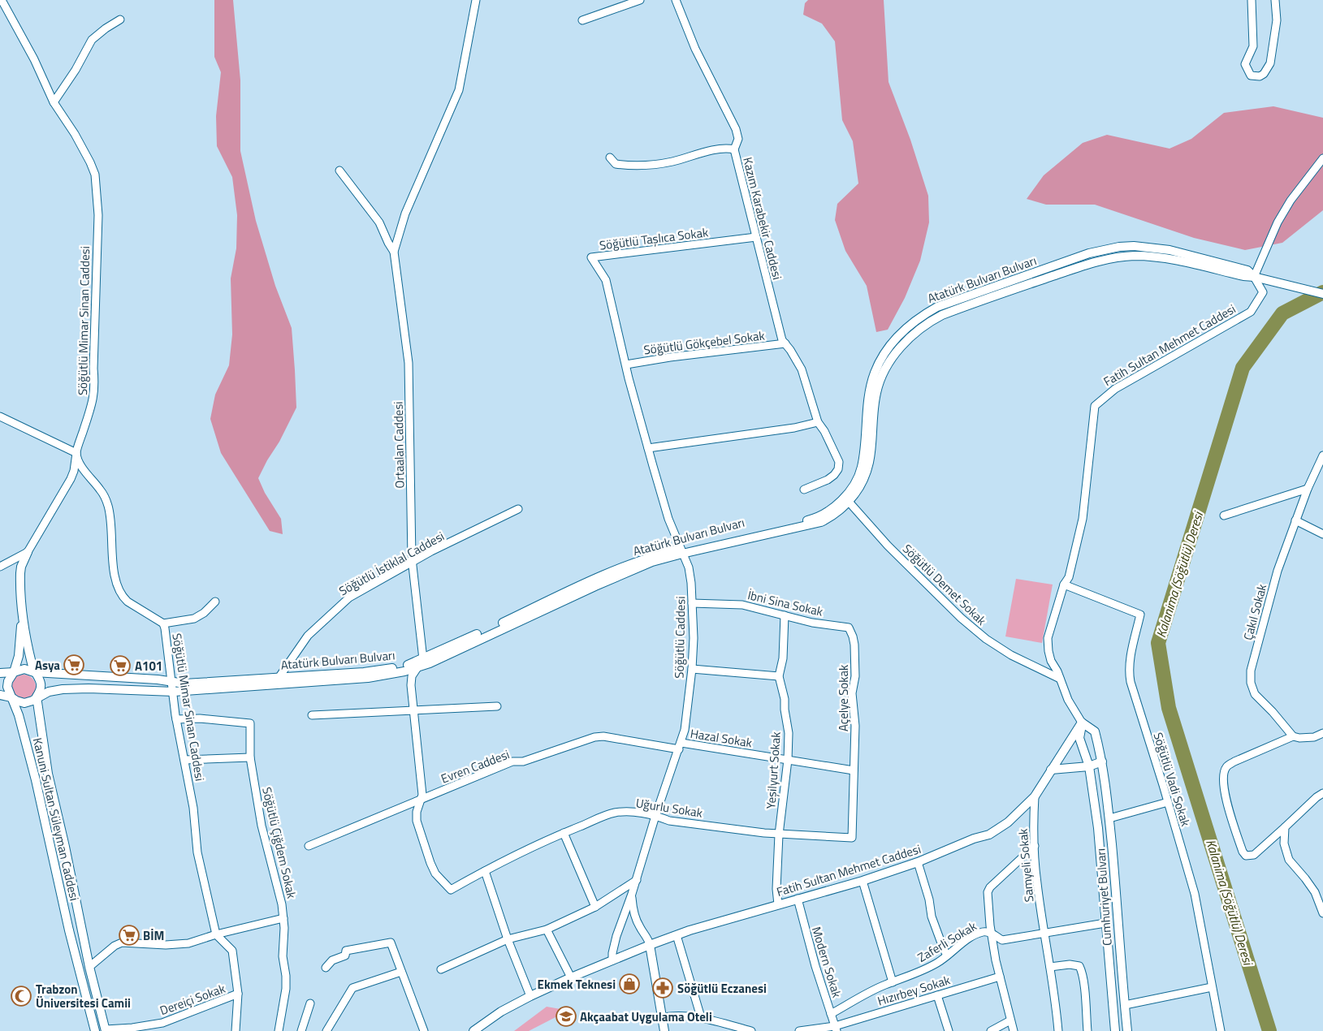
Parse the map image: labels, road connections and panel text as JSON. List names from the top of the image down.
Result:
{
  "streets": {
    "street": [
      "Kazım Karabekir Caddesi",
      "Söğütlü Taşlıca Sokak",
      "Atatürk Bulvarı Bulvarı",
      "Söğütlü Mimar Sinan Caddesi",
      "Söğütlü Gökçebel Sokak",
      "Fatih Sultan Mehmet Caddesi",
      "Ortaalan Caddesi",
      "Söğütlü İstiklal Caddesi",
      "Söğütlü Demet Sokak",
      "İbni Sina Sokak",
      "Çakıl Sokak",
      "Söğütlü Caddesi",
      "Açelye Sokak",
      "Hazal Sokak",
      "Evren Caddesi",
      "Yeşilyurt Sokak",
      "Söğütlü Vadi Sokak",
      "Uğurlu Sokak",
      "Kanuni Sultan Süleyman Caddesi",
      "Söğütlü Çiğdem Sokak",
      "Samyeli Sokak",
      "Cumhuriyet Bulvarı",
      "Zaferli Sokak",
      "Modern Sokak",
      "Hızırbey Sokak",
      "Dereiçi Sokak"
    ]
  },
  "crossings": [
    ["Kazım Karabekir Caddesi", "Söğütlü Taşlıca Sokak"],
    ["Kazım Karabekir Caddesi", "Söğütlü Gökçebel Sokak"],
    ["Söğütlü Taşlıca Sokak", "Söğütlü Caddesi"],
    ["Atatürk Bulvarı Bulvarı", "Söğütlü Mimar Sinan Caddesi"],
    ["Atatürk Bulvarı Bulvarı", "Fatih Sultan Mehmet Caddesi"],
    ["Atatürk Bulvarı Bulvarı", "Ortaalan Caddesi"],
    ["Atatürk Bulvarı Bulvarı", "Söğütlü İstiklal Caddesi"],
    ["Atatürk Bulvarı Bulvarı", "Söğütlü Demet Sokak"],
    ["Atatürk Bulvarı Bulvarı", "Söğütlü Caddesi"],
    ["Atatürk Bulvarı Bulvarı", "Kanuni Sultan Süleyman Caddesi"],
    ["Söğütlü Mimar Sinan Caddesi", "Söğütlü Çiğdem Sokak"],
    ["Söğütlü Gökçebel Sokak", "Söğütlü Caddesi"],
    ["Fatih Sultan Mehmet Caddesi", "Söğütlü Demet Sokak"],
    ["Fatih Sultan Mehmet Caddesi", "Söğütlü Caddesi"],
    ["Fatih Sultan Mehmet Caddesi", "Yeşilyurt Sokak"],
    ["Fatih Sultan Mehmet Caddesi", "Söğütlü Vadi Sokak"],
    ["Fatih Sultan Mehmet Caddesi", "Samyeli Sokak"],
    ["Fatih Sultan Mehmet Caddesi", "Cumhuriyet Bulvarı"],
    ["Fatih Sultan Mehmet Caddesi", "Modern Sokak"],
    ["Ortaalan Caddesi", "Söğütlü İstiklal Caddesi"],
    ["İbni Sina Sokak", "Söğütlü Caddesi"],
    ["İbni Sina Sokak", "Açelye Sokak"],
    ["İbni Sina Sokak", "Yeşilyurt Sokak"],
    ["Söğütlü Caddesi", "Hazal Sokak"],
    ["Söğütlü Caddesi", "Evren Caddesi"],
    ["Söğütlü Caddesi", "Uğurlu Sokak"],
    ["Açelye Sokak", "Hazal Sokak"],
    ["Açelye Sokak", "Uğurlu Sokak"],
    ["Hazal Sokak", "Evren Caddesi"],
    ["Hazal Sokak", "Yeşilyurt Sokak"],
    ["Evren Caddesi", "Uğurlu Sokak"],
    ["Yeşilyurt Sokak", "Uğurlu Sokak"],
    ["Kanuni Sultan Süleyman Caddesi", "Dereiçi Sokak"],
    ["Samyeli Sokak", "Zaferli Sokak"],
    ["Cumhuriyet Bulvarı", "Zaferli Sokak"],
    ["Zaferli Sokak", "Modern Sokak"],
    ["Modern Sokak", "Hızırbey Sokak"]
  ],
  "water": ["Kalanima (Söğütlü) Deresi"],
  "places": {
    "supermarket": ["Asya", "A101", "BİM"],
    "shop": ["Ekmek Teknesi"],
    "pharmacy": ["Söğütlü Eczanesi"],
    "mosque": ["Trabzon Üniversitesi Camii"],
    "school or university": ["Akçaabat Uygulama Oteli"]
  }
}
